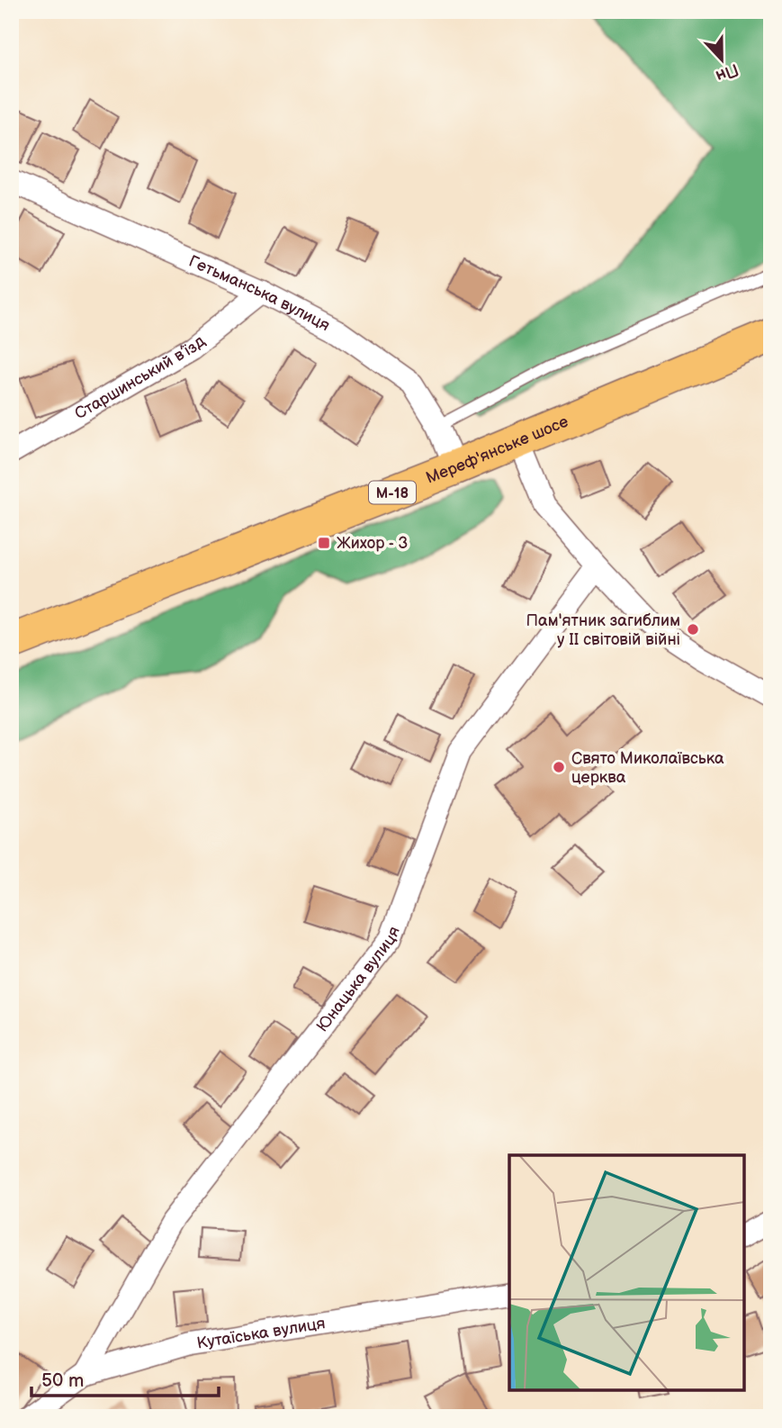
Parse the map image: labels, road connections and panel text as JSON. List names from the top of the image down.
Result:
{
  "streets": {
    "highway": ["Мереф'янське шосе", "М-18"],
    "street": [
      "Гетьманська вулиця",
      "Старшинський в’їзд",
      "Юнацька вулиця",
      "Кутаїська вулиця"
    ]
  },
  "crossings": [
    ["Гетьманська вулиця", "Старшинський в’їзд"],
    ["Гетьманська вулиця", "Мереф'янське шосе"],
    ["Юнацька вулиця", "Кутаїська вулиця"]
  ],
  "places": {
    "transit": ["Жихор - 3"],
    "other": ["Пам'ятник загиблим у II світовій війні", "Свято Миколаївська церква"]
  },
  "scale_bar": "50 m",
  "north": "bottom"
}
